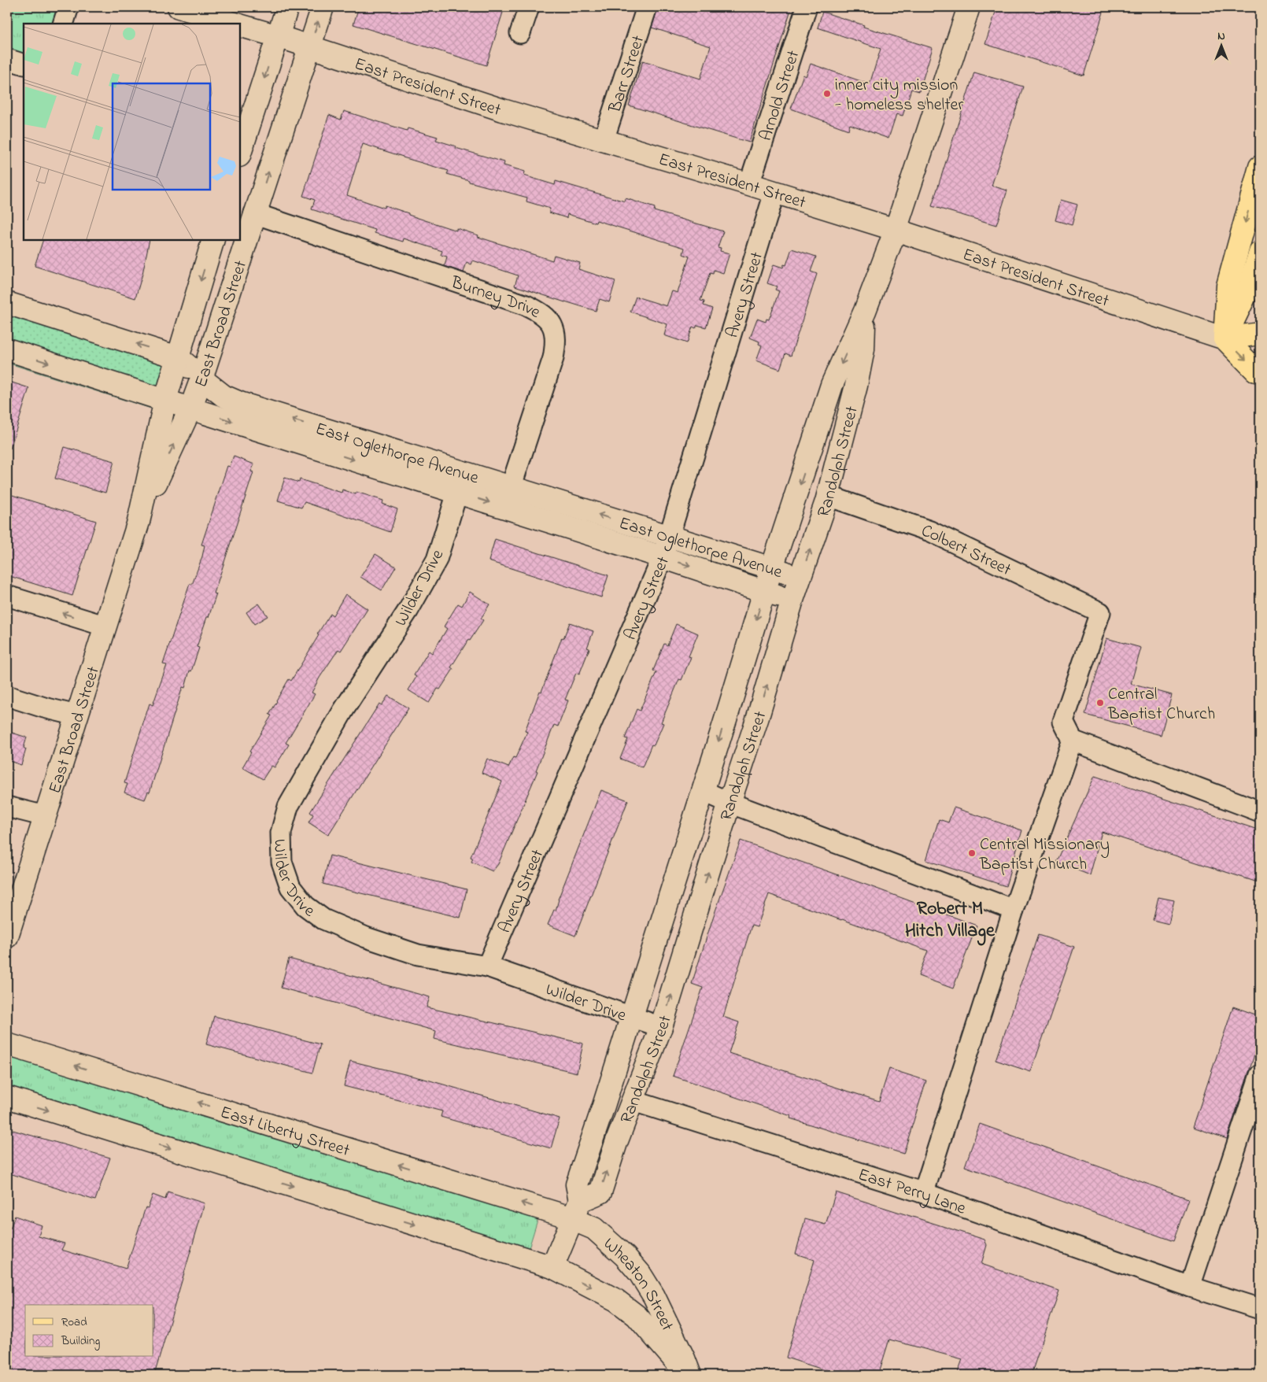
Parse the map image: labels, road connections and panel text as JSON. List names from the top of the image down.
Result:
{
  "streets": {
    "main road": [
      "East President Street",
      "East Broad Street",
      "East Oglethorpe Avenue",
      "Randolph Street",
      "East Liberty Street",
      "Wheaton Street"
    ],
    "street": [
      "Barr Street",
      "Arnold Street",
      "Avery Street",
      "Burney Drive",
      "Colbert Street",
      "Wilder Drive",
      "East Perry Lane"
    ]
  },
  "crossings": [
    ["Barr Street", "East President Street"],
    ["East President Street", "Arnold Street"],
    ["East President Street", "Avery Street"],
    ["East President Street", "East Broad Street"],
    ["East President Street", "Randolph Street"],
    ["Avery Street", "East Oglethorpe Avenue"],
    ["Avery Street", "Wilder Drive"],
    ["Burney Drive", "East Broad Street"],
    ["Burney Drive", "East Oglethorpe Avenue"],
    ["East Broad Street", "East Oglethorpe Avenue"],
    ["East Oglethorpe Avenue", "Randolph Street"],
    ["East Oglethorpe Avenue", "Wilder Drive"],
    ["Randolph Street", "Colbert Street"],
    ["Randolph Street", "Wilder Drive"],
    ["Randolph Street", "East Liberty Street"],
    ["Randolph Street", "East Perry Lane"],
    ["Randolph Street", "Wheaton Street"],
    ["East Liberty Street", "Wheaton Street"]
  ],
  "districts": ["Robert M Hitch Village"],
  "places": ["inner city mission - homeless shelter", "Central Baptist Church", "Central Missionary Baptist Church"],
  "legend": ["Road", "Building"],
  "north": "top"
}
